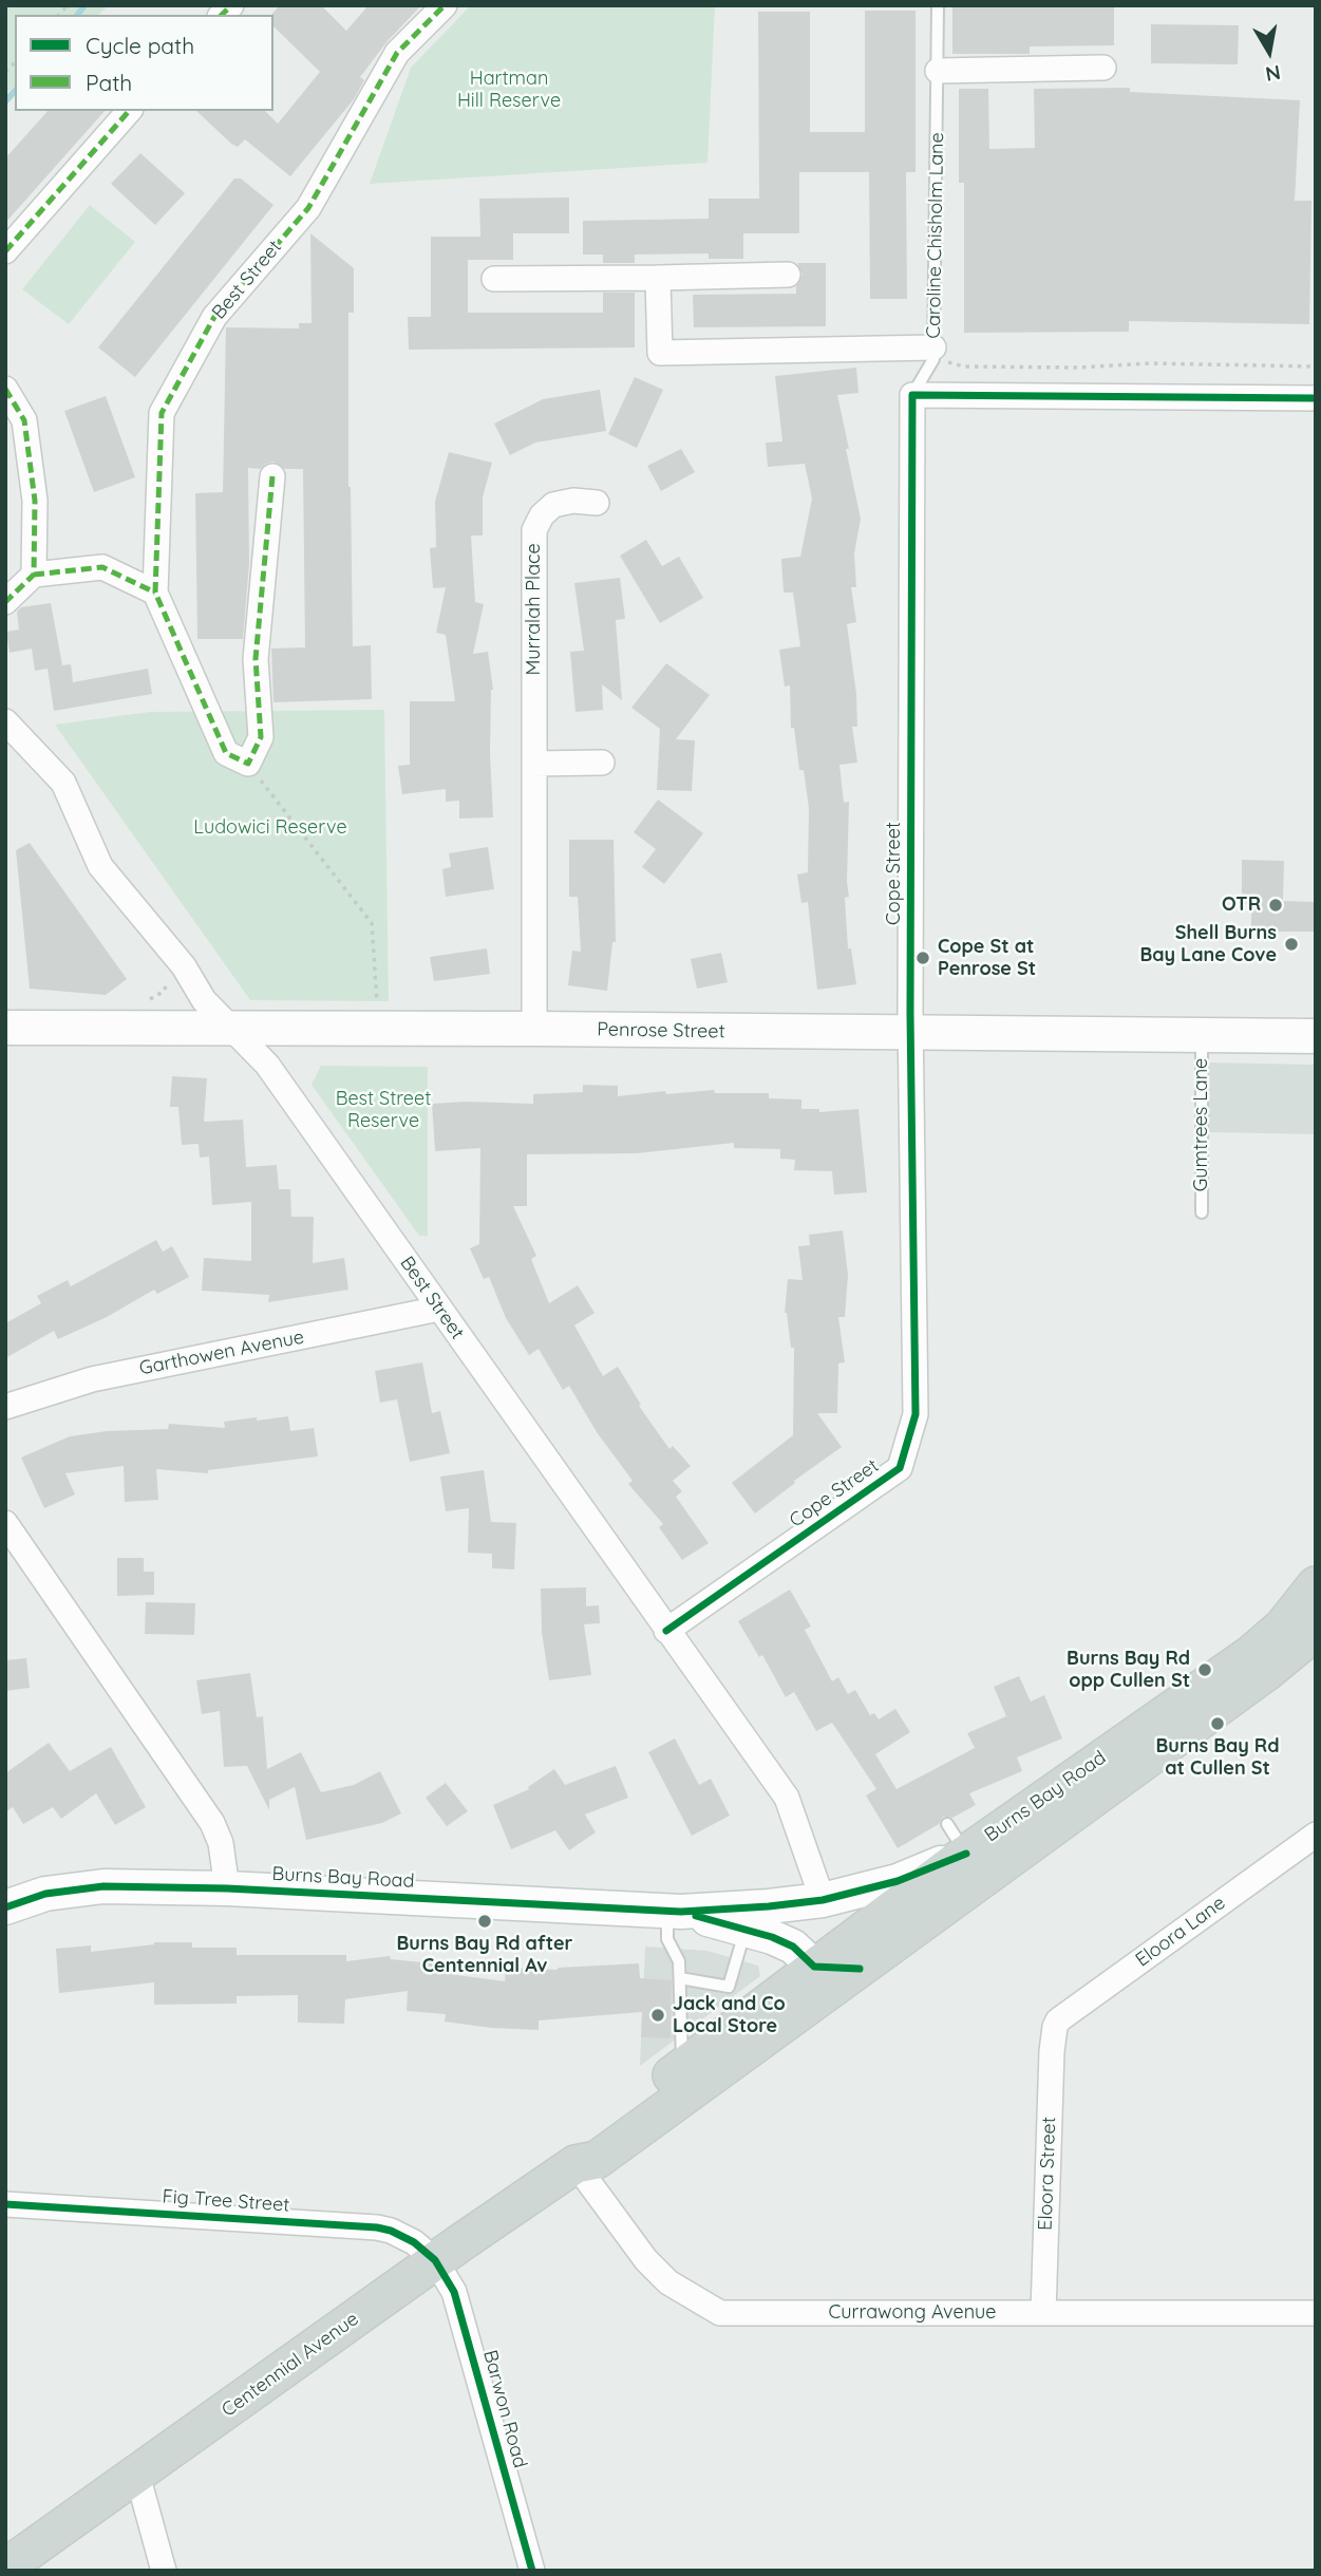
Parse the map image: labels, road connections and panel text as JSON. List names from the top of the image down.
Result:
{
  "streets": {
    "main road": ["Penrose Street", "Burns Bay Road", "Centennial Avenue"],
    "street": [
      "Best Street",
      "Murralah Place",
      "Cope Street",
      "Garthowen Avenue",
      "Eloora Lane",
      "Eloora Street",
      "Fig Tree Street",
      "Currawong Avenue",
      "Barwon Road"
    ],
    "lane": ["Caroline Chisholm Lane", "Gumtrees Lane"]
  },
  "crossings": [
    ["Caroline Chisholm Lane", "Cope Street"],
    ["Best Street", "Cope Street"],
    ["Best Street", "Penrose Street"],
    ["Best Street", "Garthowen Avenue"],
    ["Best Street", "Burns Bay Road"],
    ["Murralah Place", "Penrose Street"],
    ["Cope Street", "Penrose Street"],
    ["Penrose Street", "Gumtrees Lane"],
    ["Burns Bay Road", "Centennial Avenue"],
    ["Eloora Lane", "Eloora Street"],
    ["Eloora Street", "Currawong Avenue"],
    ["Fig Tree Street", "Centennial Avenue"],
    ["Fig Tree Street", "Barwon Road"],
    ["Currawong Avenue", "Centennial Avenue"],
    ["Centennial Avenue", "Barwon Road"]
  ],
  "parks": ["Hartman Hill Reserve", "Ludowici Reserve", "Best Street Reserve"],
  "places": [
    "OTR",
    "Shell Burns Bay Lane Cove",
    "Cope St at Penrose St",
    "Burns Bay Rd opp Cullen St",
    "Burns Bay Rd at Cullen St",
    "Burns Bay Rd after Centennial Av",
    "Jack and Co Local Store"
  ],
  "legend": ["Cycle path", "Path"],
  "north": "bottom"
}
